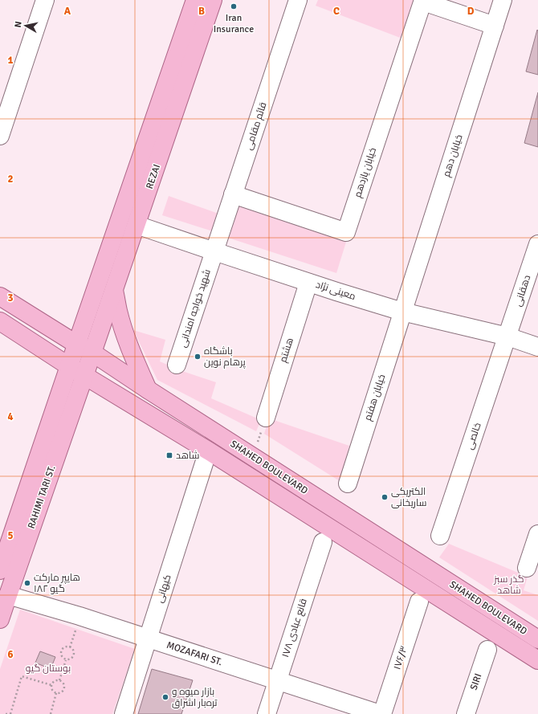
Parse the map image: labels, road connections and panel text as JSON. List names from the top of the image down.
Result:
{
  "streets": {
    "main road": ["REZAI", "SHAHED BOULEVARD", "RAHIMI TARI ST."],
    "street": [
      "قائم مقامی",
      "خیابان دهم",
      "خیابان یازدهم",
      "معینی نژاد",
      "دهقانی",
      "شهید خواجه امندانی",
      "هشتم",
      "خیابان هفتم",
      "خالصی",
      "کیهانی",
      "قانع عبادی ۱۷۸",
      "MOZAFARI ST.",
      "۱۷۶/۳",
      "SIRI"
    ]
  },
  "crossings": [
    ["قائم مقامی", "خیابان یازدهم"],
    ["قائم مقامی", "معینی نژاد"],
    ["قائم مقامی", "شهید خواجه امندانی"],
    ["خیابان دهم", "معینی نژاد"],
    ["خیابان دهم", "خیابان هفتم"],
    ["REZAI", "معینی نژاد"],
    ["REZAI", "SHAHED BOULEVARD"],
    ["REZAI", "RAHIMI TARI ST."],
    ["معینی نژاد", "دهقانی"],
    ["معینی نژاد", "شهید خواجه امندانی"],
    ["معینی نژاد", "هشتم"],
    ["معینی نژاد", "خیابان هفتم"],
    ["معینی نژاد", "خالصی"],
    ["دهقانی", "خالصی"],
    ["SHAHED BOULEVARD", "RAHIMI TARI ST."],
    ["RAHIMI TARI ST.", "MOZAFARI ST."],
    ["کیهانی", "MOZAFARI ST."],
    ["قانع عبادی ۱۷۸", "MOZAFARI ST."],
    ["MOZAFARI ST.", "۱۷۶/۳"]
  ],
  "parks": ["گذر سبز شاهد", "بوستان گیو"],
  "places": {
    "other": [
      "Iran Insurance",
      "باشگاه پرهام نوین",
      "الکتریکی ساریخانی",
      "هایپر مارکت گیو ١٨٢",
      "بازار میوه و تره‌بار اشراق"
    ],
    "transit": ["شاهد"]
  },
  "north": "left",
  "grid": {
    "columns": [
      "A",
      "B",
      "C",
      "D"
    ],
    "rows": [
      "1",
      "2",
      "3",
      "4",
      "5",
      "6"
    ]
  }
}
